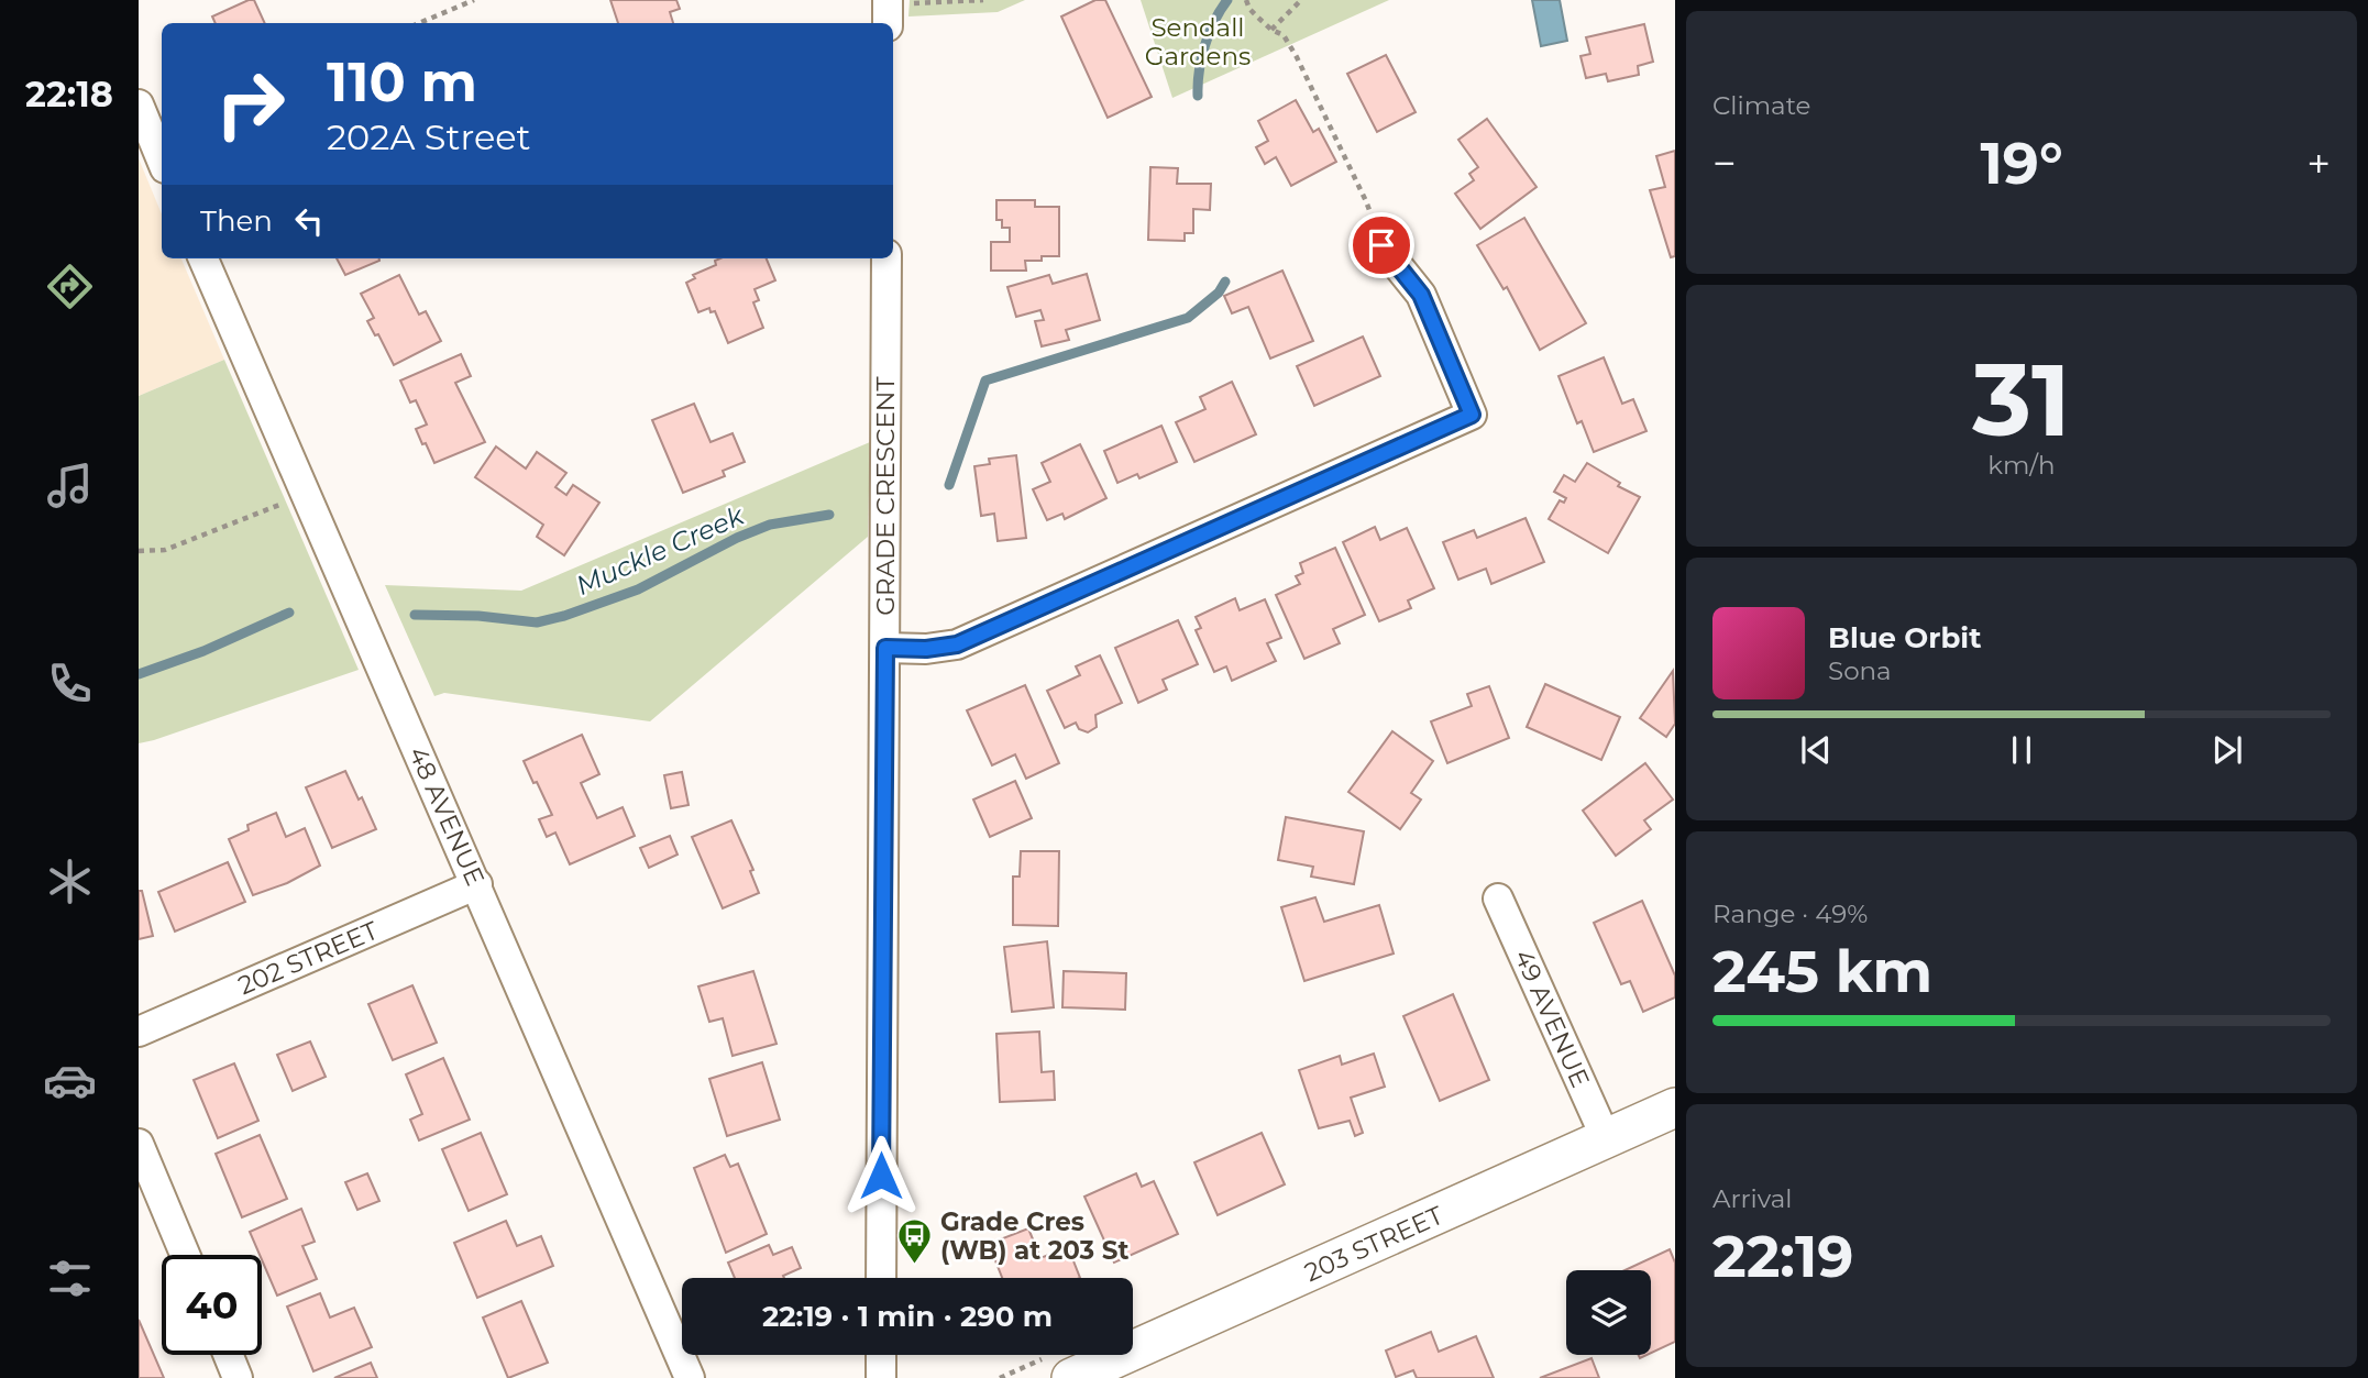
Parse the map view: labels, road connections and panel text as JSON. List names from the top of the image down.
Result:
{
  "streets": {
    "main road": ["203 STREET"],
    "street": [
      "GRADE CRESCENT",
      "48 AVENUE",
      "202 STREET",
      "49 AVENUE"
    ]
  },
  "crossings": [
    ["48 AVENUE", "202 STREET"],
    ["49 AVENUE", "203 STREET"]
  ],
  "water": ["Muckle Creek"],
  "parks": ["Sendall Gardens"],
  "places": {
    "bus stop": ["Grade Cres (WB) at 203 St"]
  },
  "page": {
    "tabs": "22:18",
    "tile": [
      "Climate",
      ["31", "km/h"],
      ["Range · 49%", "245 km"],
      ["Arrival", "22:19"]
    ],
    "turn": ["110 m", "202A Street"],
    "heat": ["−", "19°", "+"],
    "then": "Then",
    "song": ["Blue Orbit", "Sona"],
    "limit": "40",
    "trip": "22:19 · 1 min · 290 m"
  }
}
